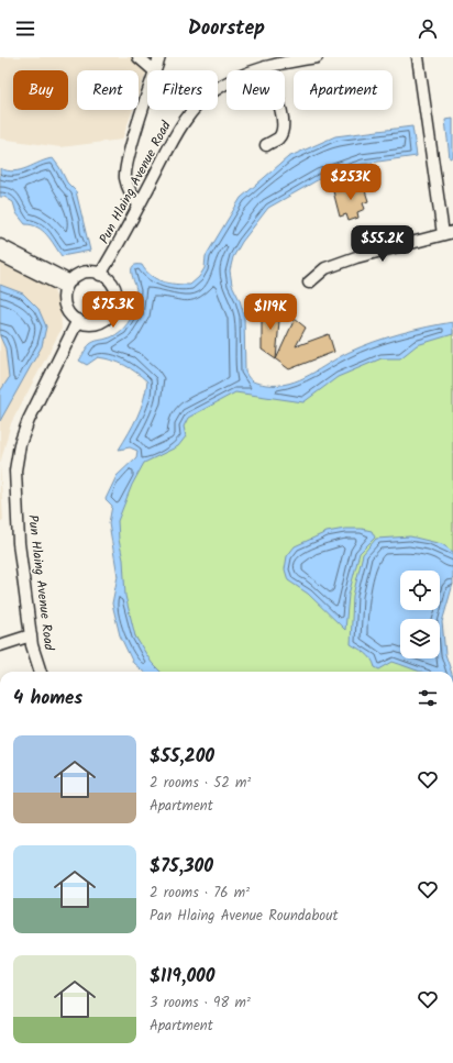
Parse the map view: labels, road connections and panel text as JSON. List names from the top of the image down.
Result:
{
  "streets": {
    "street": ["Pun Hlaing Avenue Road"]
  },
  "page": {
    "header": "Doorstep",
    "chip": [
      "Buy",
      "Rent",
      "Filters",
      "New",
      "Apartment"
    ],
    "price": [
      "$253K",
      "$55.2K",
      "$75.3K",
      "$119K"
    ],
    "heading": "4 homes",
    "list": [
      {
        "name": "$55,200",
        "note": "2 rooms · 52 m² · Apartment"
      },
      {
        "name": "$75,300",
        "note": "2 rooms · 76 m² · Pan Hlaing Avenue Roundabout"
      },
      {
        "name": "$119,000",
        "note": "3 rooms · 98 m² · Apartment"
      }
    ]
  }
}
